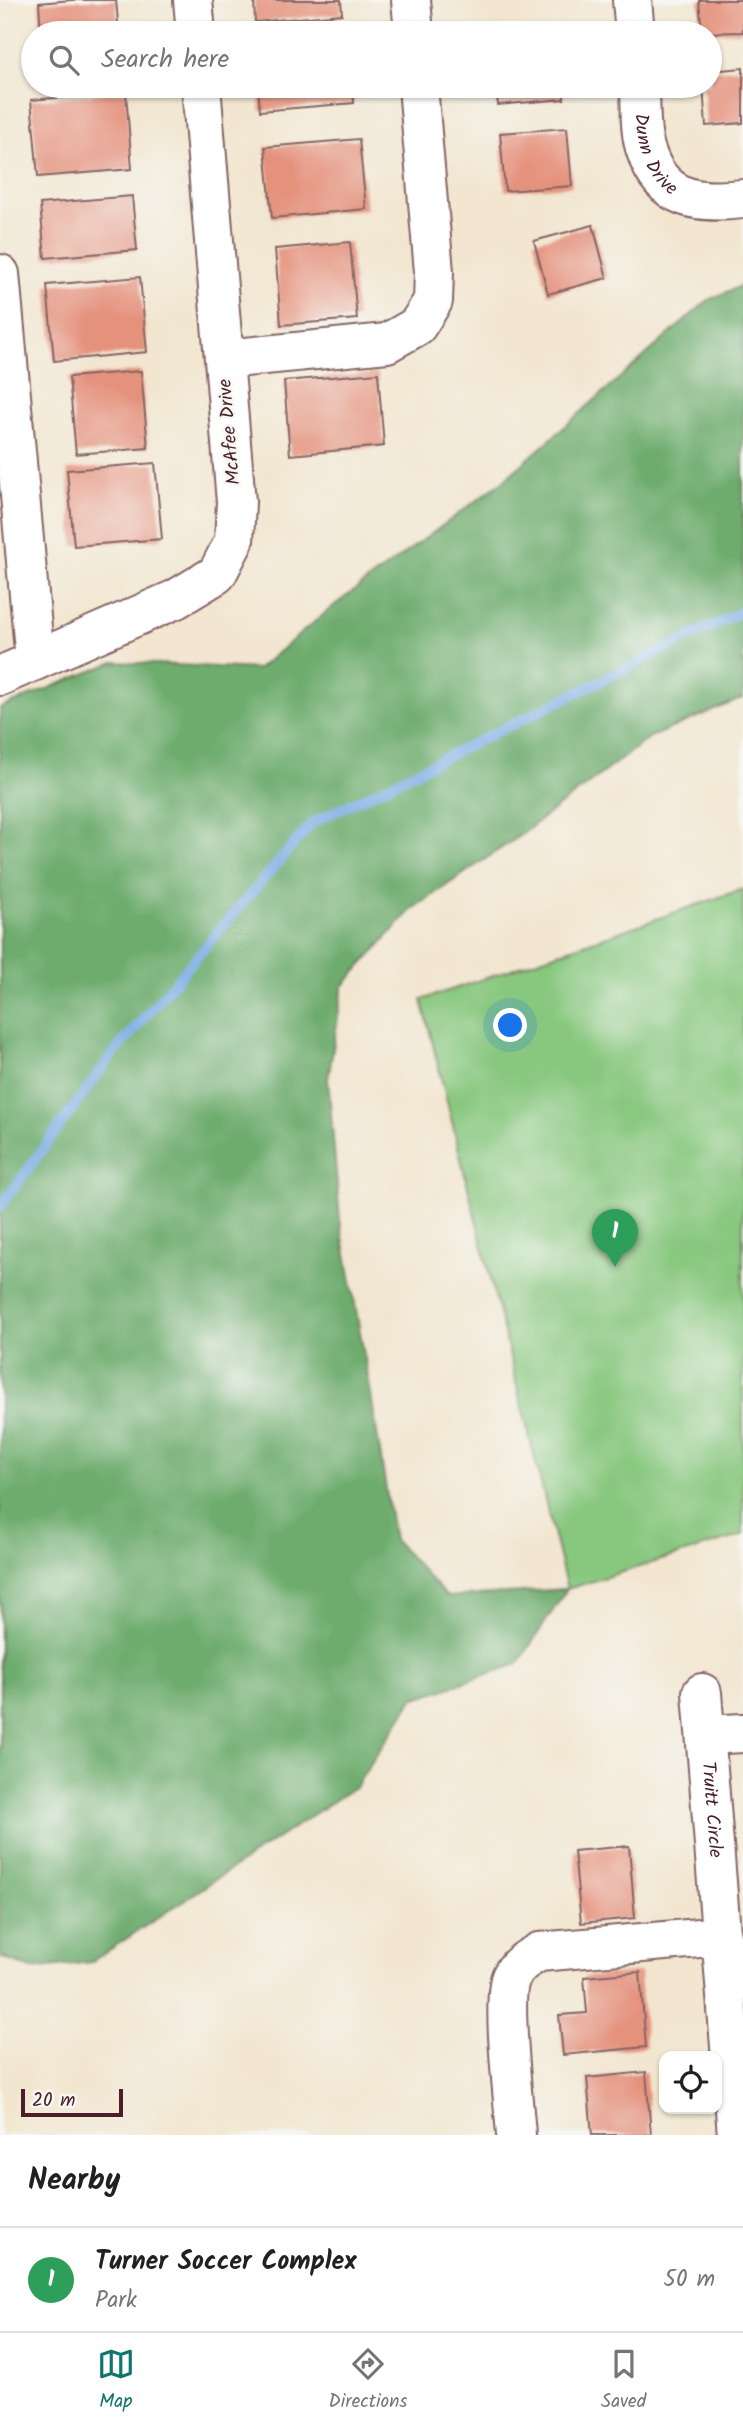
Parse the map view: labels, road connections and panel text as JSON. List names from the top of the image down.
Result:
{
  "streets": {
    "street": ["Dunn Drive", "McAfee Drive", "Truitt Circle"]
  },
  "scale_bar": "20 m",
  "page": {
    "search": "Search here",
    "pins": "1",
    "scale": "20 m",
    "heading": "Nearby",
    "list": [
      {
        "mark": "1",
        "name": "Turner Soccer Complex",
        "note": "Park",
        "value": "50 m"
      }
    ],
    "nav": ["Map", "Directions", "Saved"]
  }
}
